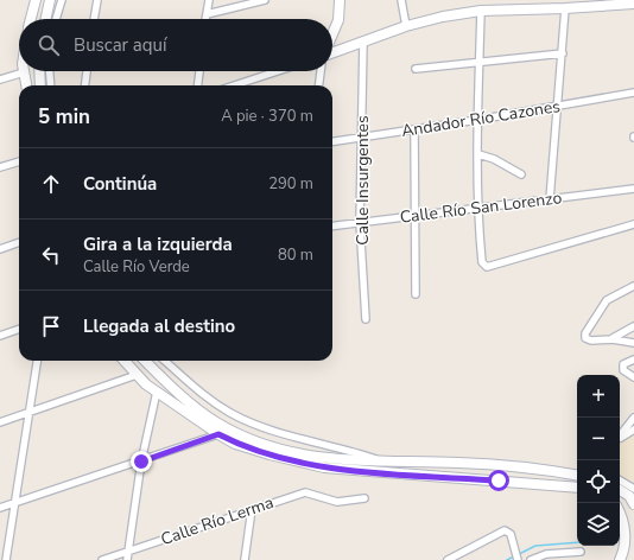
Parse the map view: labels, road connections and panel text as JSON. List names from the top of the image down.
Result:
{
  "streets": {
    "street": [
      "Andador Río Cazones",
      "Calle Insurgentes",
      "Calle Río San Lorenzo",
      "Calle Río Lerma"
    ]
  },
  "crossings": [
    ["Andador Río Cazones", "Calle Insurgentes"],
    ["Calle Insurgentes", "Calle Río San Lorenzo"]
  ],
  "page": {
    "search": "Buscar aquí",
    "heading": ["5 min", "A pie · 370 m"],
    "list": [
      ["Continúa", "290 m"],
      ["Gira a la izquierda", "Calle Río Verde", "80 m"],
      "Llegada al destino"
    ],
    "map_buttons": ["+", "−"]
  }
}
